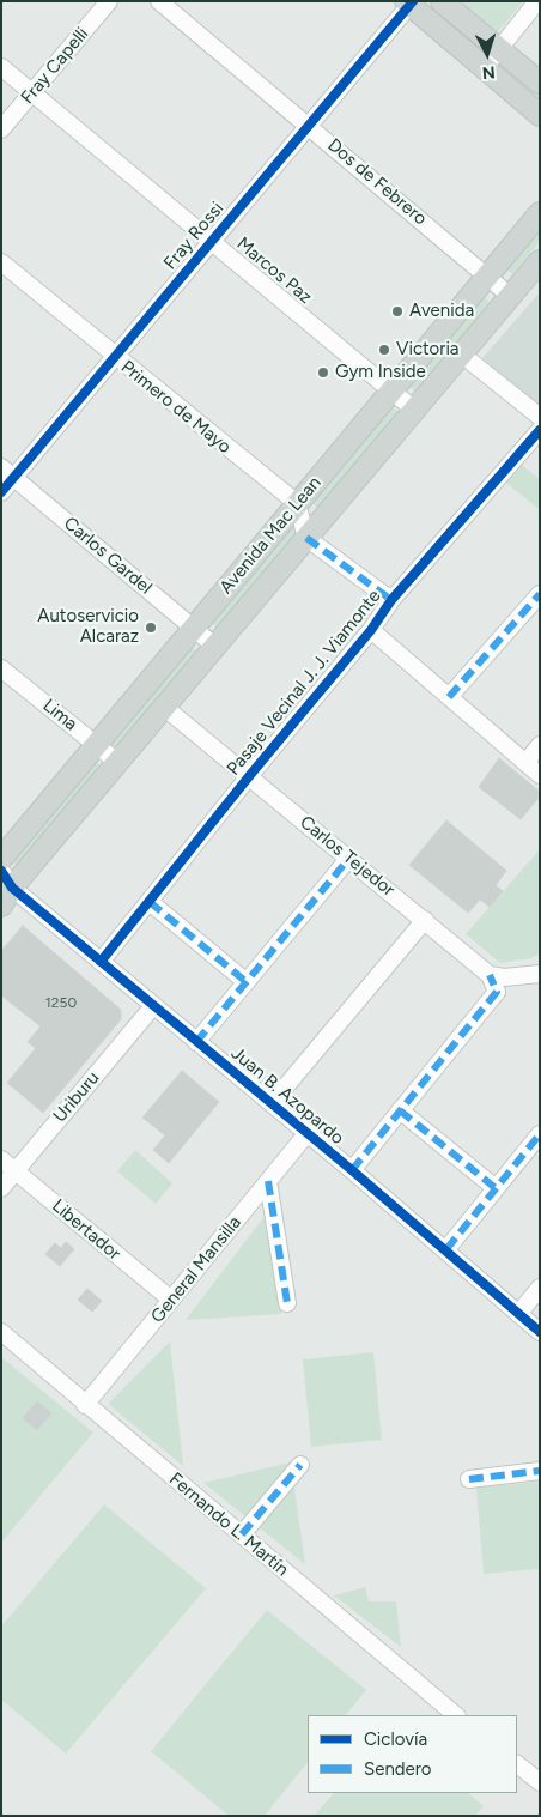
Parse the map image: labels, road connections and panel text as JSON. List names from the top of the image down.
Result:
{
  "streets": {
    "main road": ["Avenida Mac Lean"],
    "street": [
      "Fray Capelli",
      "Dos de Febrero",
      "Fray Rossi",
      "Marcos Paz",
      "Primero de Mayo",
      "Carlos Gardel",
      "Pasaje Vecinal J. J. Viamonte",
      "Lima",
      "Carlos Tejedor",
      "Juan B. Azopardo",
      "Uriburu",
      "Libertador",
      "General Mansilla",
      "Fernando L. Martín"
    ]
  },
  "crossings": [
    ["Fray Capelli", "Marcos Paz"],
    ["Dos de Febrero", "Fray Rossi"],
    ["Dos de Febrero", "Avenida Mac Lean"],
    ["Fray Rossi", "Marcos Paz"],
    ["Fray Rossi", "Primero de Mayo"],
    ["Fray Rossi", "Carlos Gardel"],
    ["Marcos Paz", "Avenida Mac Lean"],
    ["Primero de Mayo", "Avenida Mac Lean"],
    ["Avenida Mac Lean", "Carlos Gardel"],
    ["Avenida Mac Lean", "Lima"],
    ["Avenida Mac Lean", "Carlos Tejedor"],
    ["Avenida Mac Lean", "Juan B. Azopardo"],
    ["Pasaje Vecinal J. J. Viamonte", "Carlos Tejedor"],
    ["Pasaje Vecinal J. J. Viamonte", "Juan B. Azopardo"],
    ["Juan B. Azopardo", "Uriburu"],
    ["Juan B. Azopardo", "General Mansilla"],
    ["Uriburu", "Libertador"],
    ["Libertador", "General Mansilla"],
    ["General Mansilla", "Fernando L. Martín"]
  ],
  "places": [
    "Avenida",
    "Victoria",
    "Gym Inside",
    "Autoservicio Alcaraz"
  ],
  "house_numbers": ["1250"],
  "legend": ["Ciclovía", "Sendero"],
  "north": "bottom"
}
